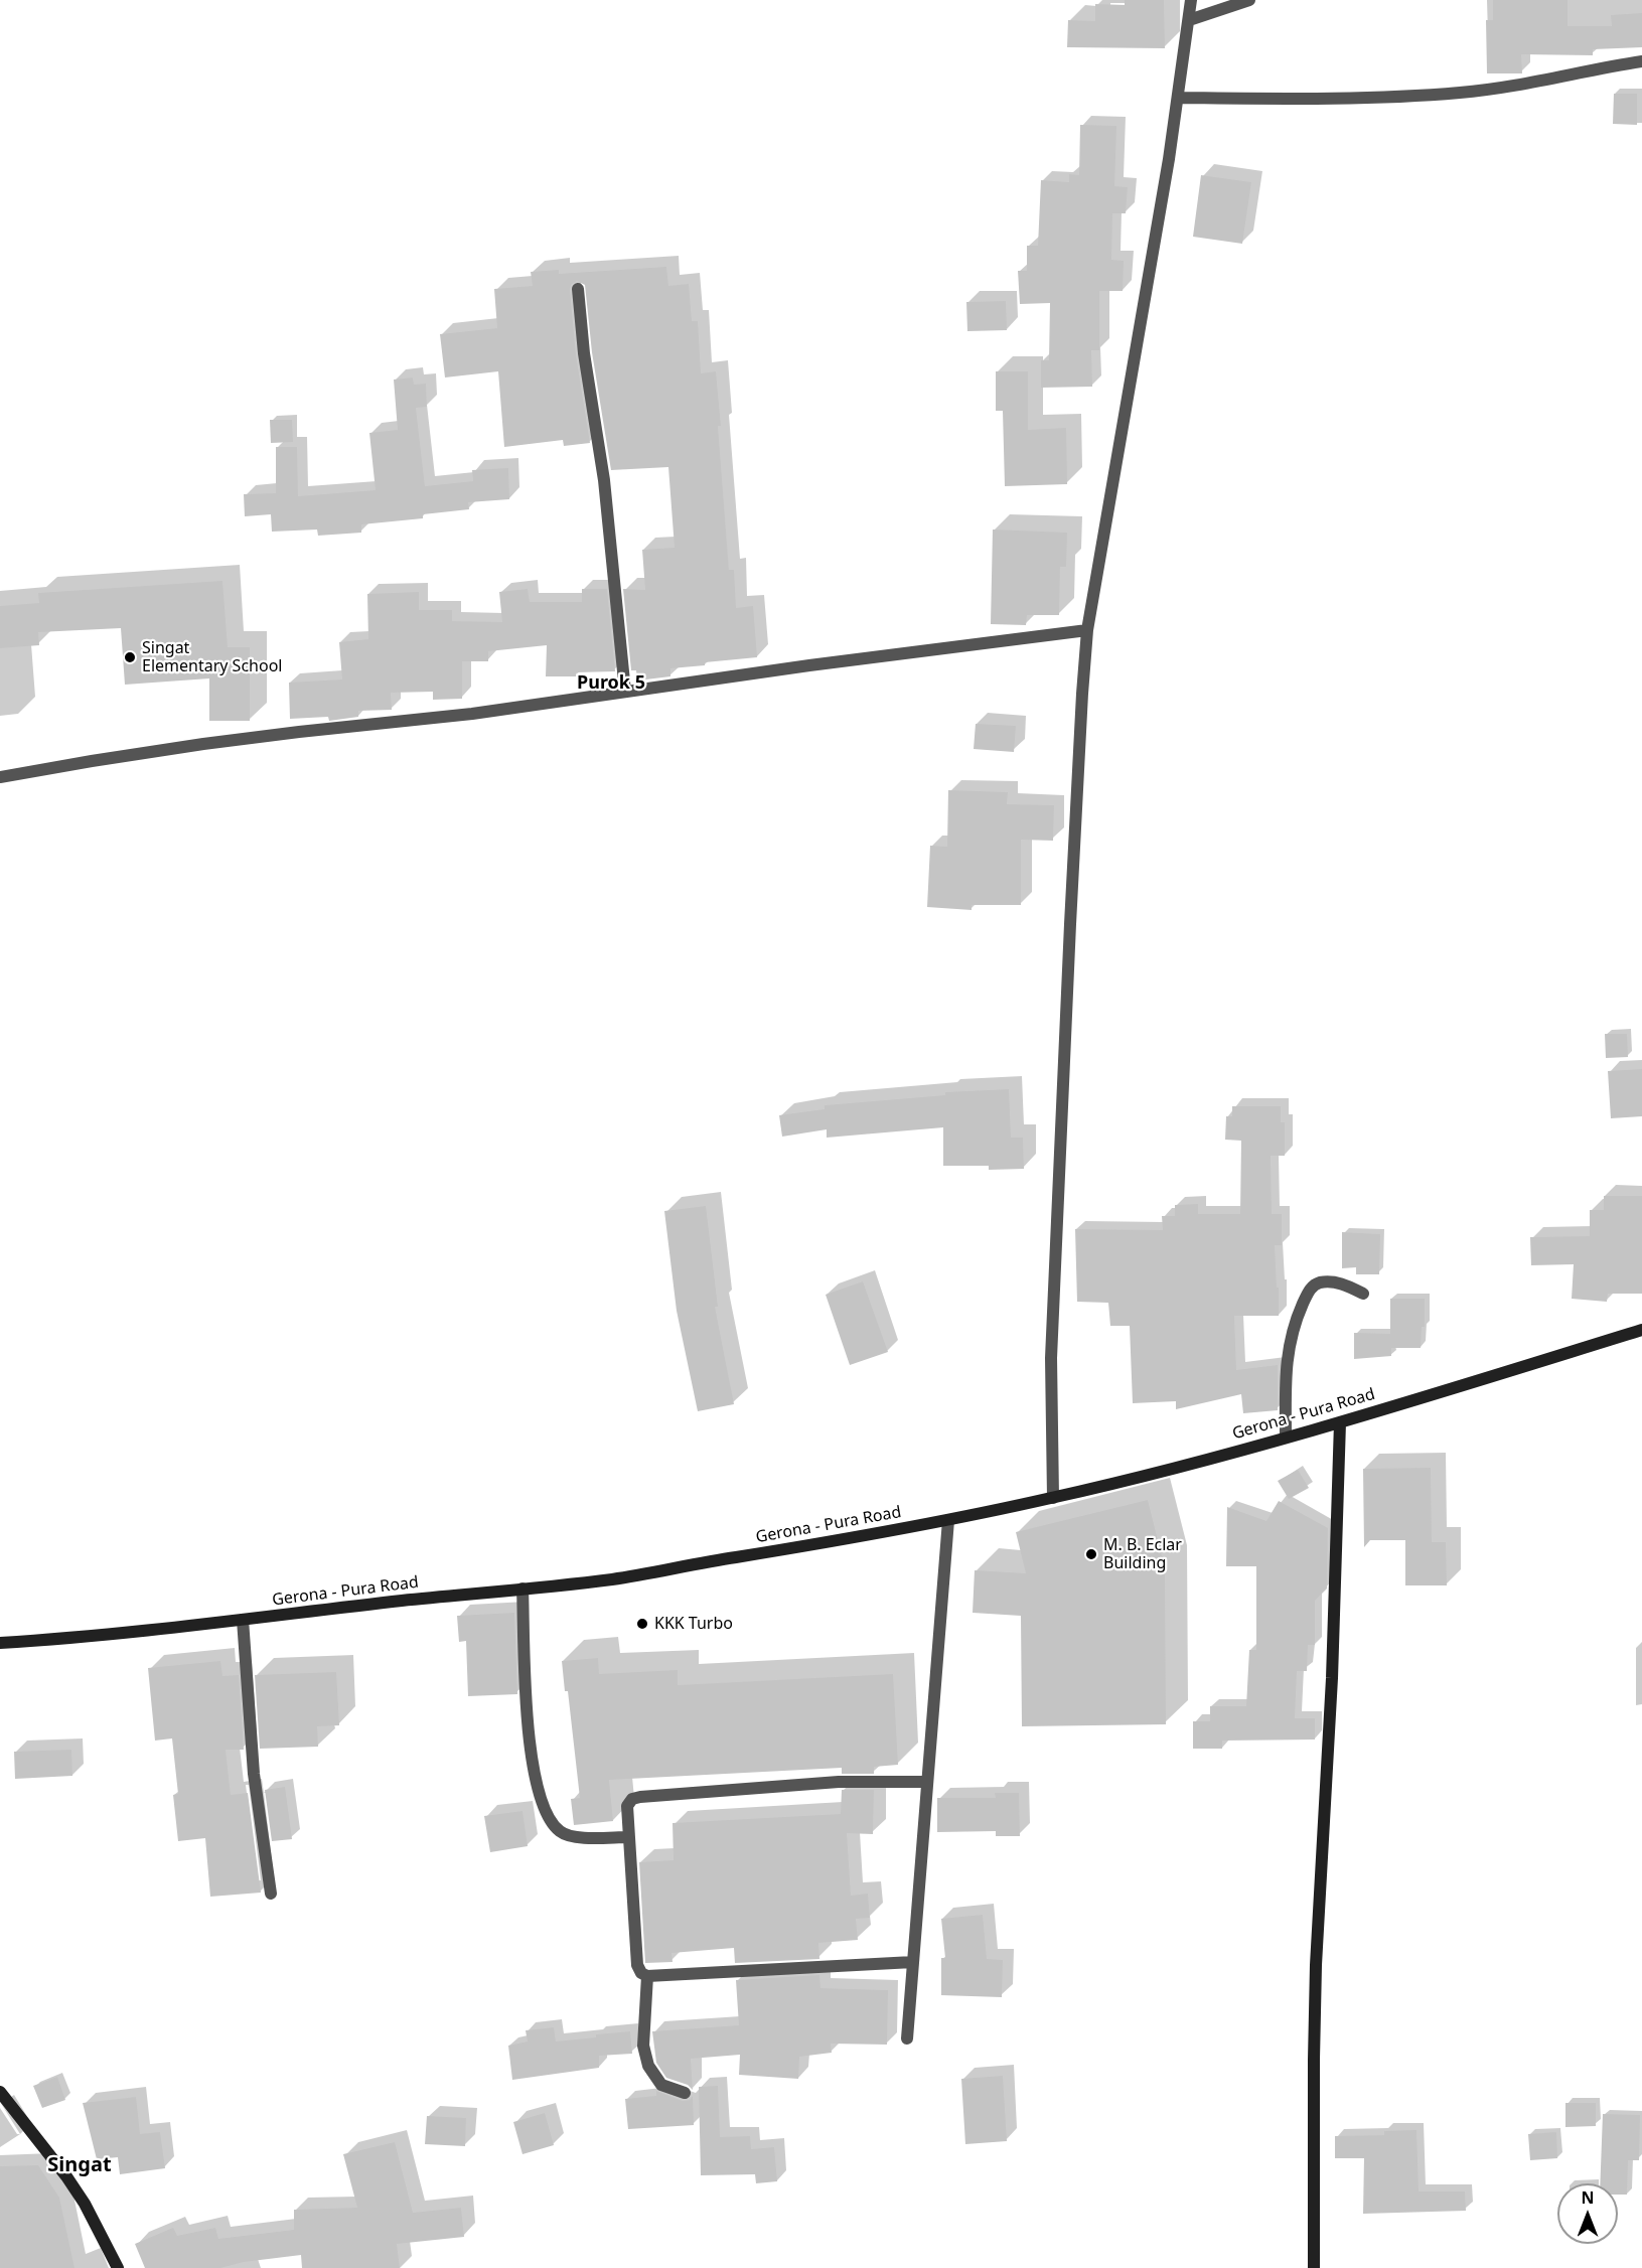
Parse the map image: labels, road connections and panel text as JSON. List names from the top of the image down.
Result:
{
  "streets": {
    "main road": ["Gerona - Pura Road"]
  },
  "districts": ["Purok 5", "Singat"],
  "places": ["Singat Elementary School", "M. B. Eclar Building", "KKK Turbo"],
  "north": "top"
}
